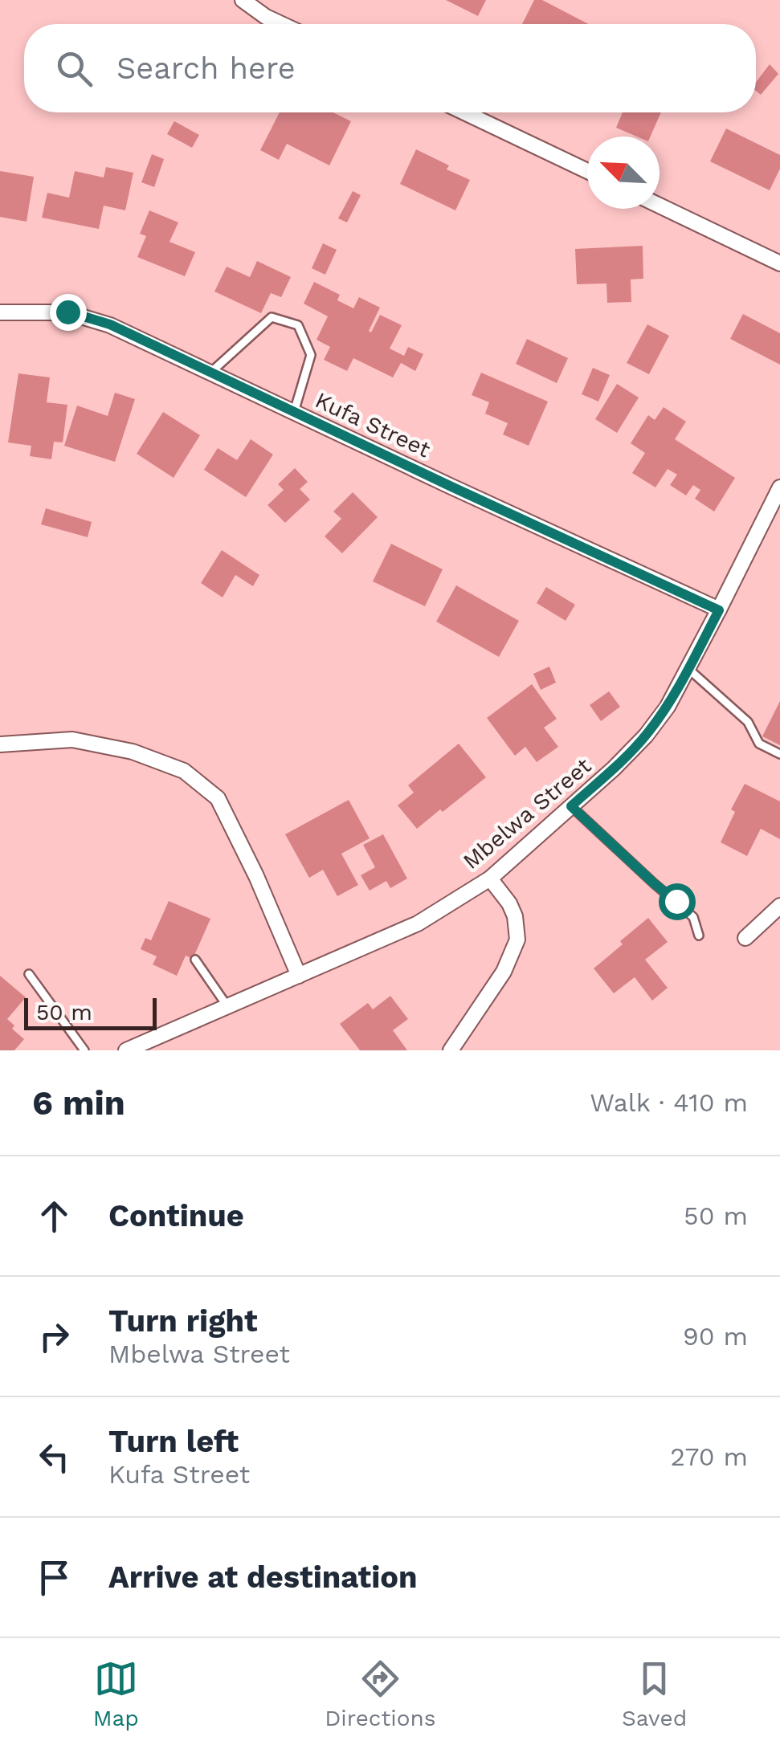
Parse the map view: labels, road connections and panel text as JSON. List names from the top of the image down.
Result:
{
  "streets": {
    "street": ["Kufa Street", "Mbelwa Street"]
  },
  "crossings": [
    ["Kufa Street", "Mbelwa Street"]
  ],
  "scale_bar": "50 m",
  "north": "top left",
  "page": {
    "search": "Search here",
    "scale": "50 m",
    "heading": ["6 min", "Walk · 410 m"],
    "list": [
      ["Continue", "50 m"],
      ["Turn right", "Mbelwa Street", "90 m"],
      ["Turn left", "Kufa Street", "270 m"],
      "Arrive at destination"
    ],
    "nav": ["Map", "Directions", "Saved"]
  }
}
